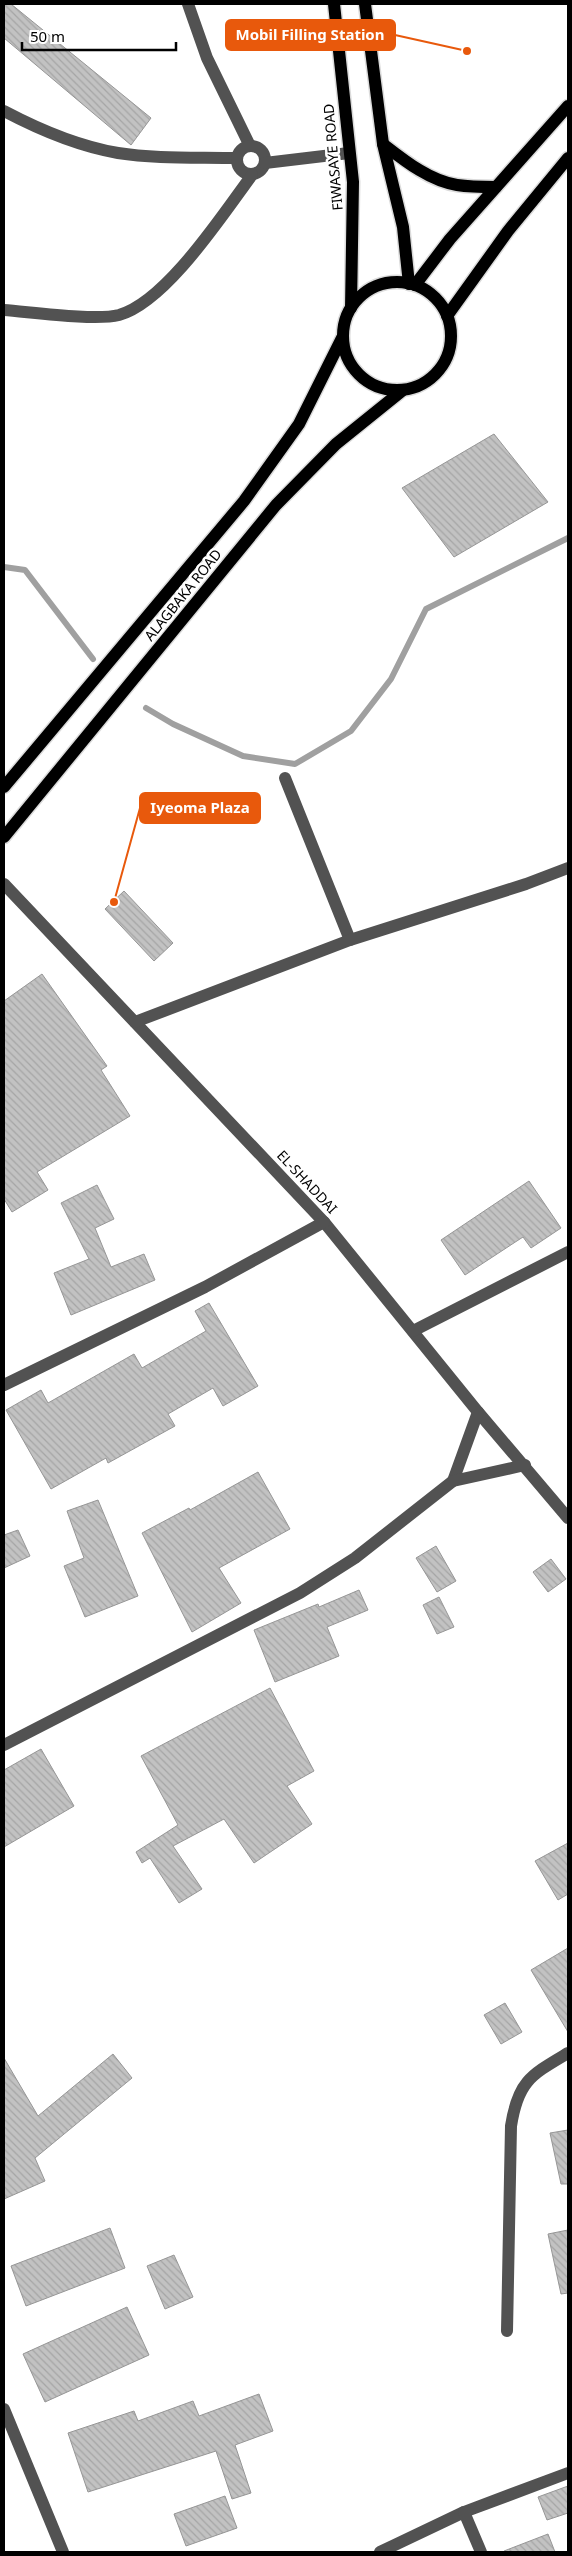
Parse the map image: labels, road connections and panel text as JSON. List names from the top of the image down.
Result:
{
  "streets": {
    "main road": ["FIWASAYE ROAD", "ALAGBAKA ROAD"],
    "street": ["EL-SHADDAI"]
  },
  "crossings": [
    ["FIWASAYE ROAD", "ALAGBAKA ROAD"]
  ],
  "places": ["Mobil Filling Station", "Iyeoma Plaza"],
  "scale_bar": "50 m"
}
